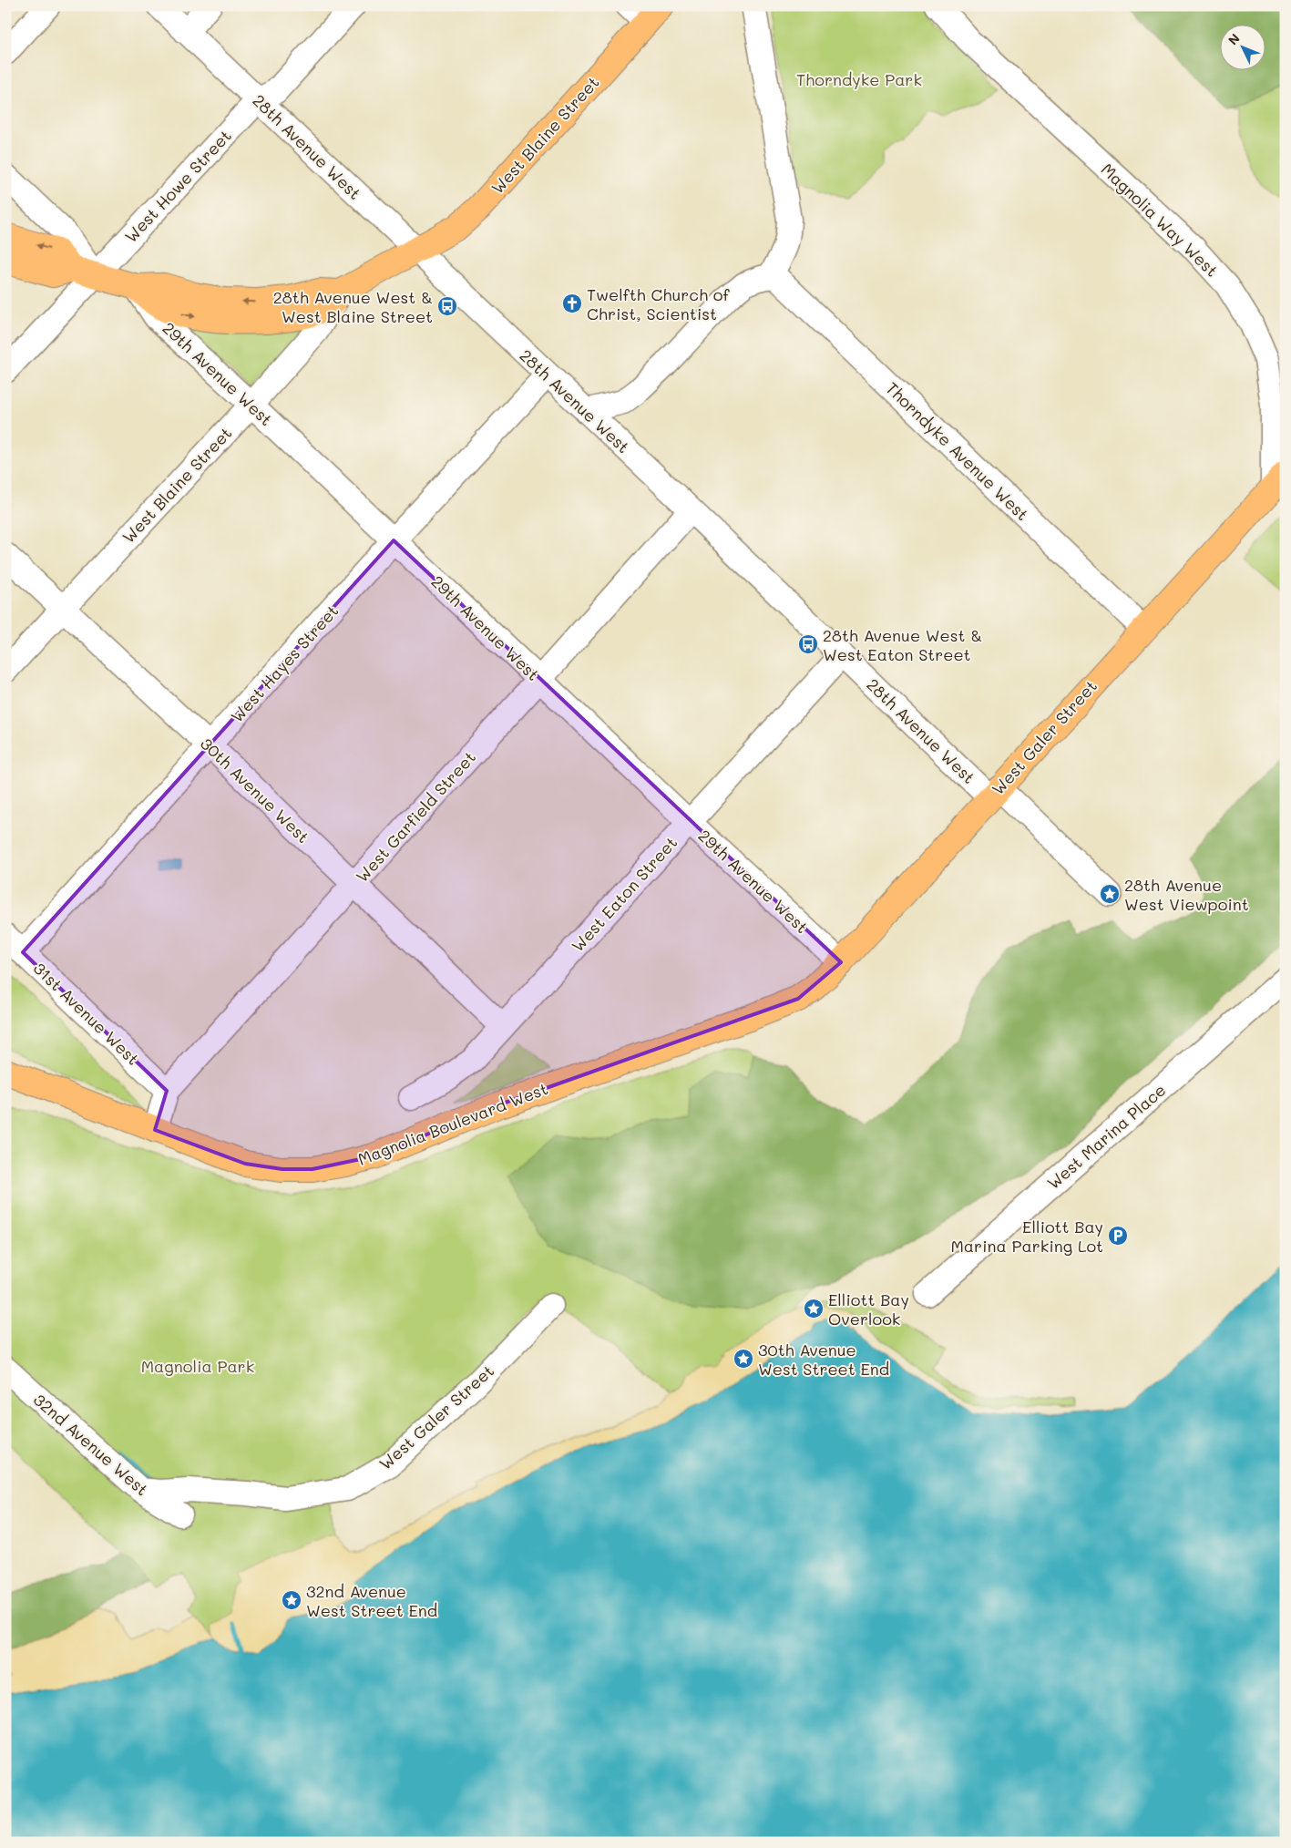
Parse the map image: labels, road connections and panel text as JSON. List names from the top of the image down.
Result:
{
  "streets": {
    "main road": ["West Blaine Street", "West Galer Street", "Magnolia Boulevard West"],
    "street": [
      "28th Avenue West",
      "West Howe Street",
      "Magnolia Way West",
      "29th Avenue West",
      "Thorndyke Avenue West",
      "West Hayes Street",
      "30th Avenue West",
      "West Garfield Street",
      "West Eaton Street",
      "31st Avenue West",
      "West Marina Place",
      "32nd Avenue West"
    ]
  },
  "crossings": [
    ["West Blaine Street", "28th Avenue West"],
    ["West Blaine Street", "29th Avenue West"],
    ["West Blaine Street", "30th Avenue West"],
    ["28th Avenue West", "West Howe Street"],
    ["28th Avenue West", "West Hayes Street"],
    ["28th Avenue West", "West Galer Street"],
    ["28th Avenue West", "West Garfield Street"],
    ["28th Avenue West", "West Eaton Street"],
    ["Magnolia Way West", "West Galer Street"],
    ["29th Avenue West", "West Hayes Street"],
    ["29th Avenue West", "West Galer Street"],
    ["29th Avenue West", "West Garfield Street"],
    ["29th Avenue West", "West Eaton Street"],
    ["Thorndyke Avenue West", "West Galer Street"],
    ["West Hayes Street", "30th Avenue West"],
    ["West Hayes Street", "31st Avenue West"],
    ["West Galer Street", "Magnolia Boulevard West"],
    ["West Galer Street", "32nd Avenue West"],
    ["30th Avenue West", "West Garfield Street"],
    ["30th Avenue West", "West Eaton Street"],
    ["West Garfield Street", "31st Avenue West"],
    ["West Garfield Street", "Magnolia Boulevard West"]
  ],
  "parks": ["Thorndyke Park", "Magnolia Park"],
  "places": {
    "church": ["Twelfth Church of Christ, Scientist"],
    "bus stop": ["28th Avenue West & West Blaine Street", "28th Avenue West & West Eaton Street"],
    "place": [
      "28th Avenue West Viewpoint",
      "Elliott Bay Overlook",
      "30th Avenue West Street End",
      "32nd Avenue West Street End"
    ],
    "parking": ["Elliott Bay Marina Parking Lot"]
  },
  "north": "top left"
}
